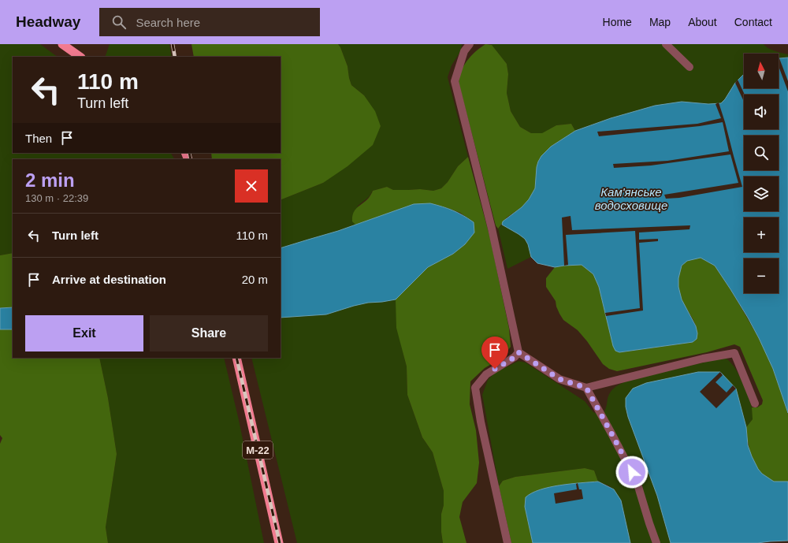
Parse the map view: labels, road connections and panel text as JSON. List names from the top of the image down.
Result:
{
  "streets": {
    "highway": ["М-22"]
  },
  "water": ["Кам'янське водосховище"],
  "north": "top",
  "page": {
    "header": "Headway",
    "search": "Search here",
    "nav": [
      "Home",
      "Map",
      "About",
      "Contact"
    ],
    "map_buttons": ["+", "−"],
    "turn": ["110 m", "Turn left"],
    "then": "Then",
    "heading": ["2 min", "130 m · 22:39"],
    "list": [
      {
        "name": "Turn left",
        "value": "110 m"
      },
      {
        "name": "Arrive at destination",
        "value": "20 m"
      }
    ],
    "buttons": ["Exit", "Share"]
  }
}
